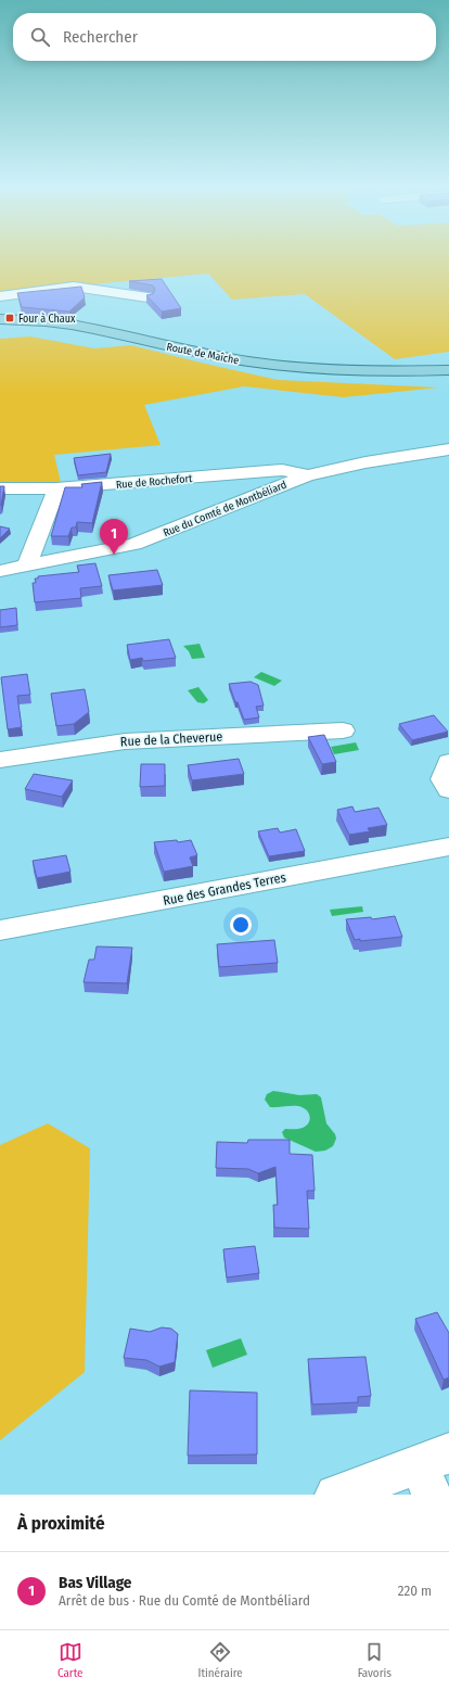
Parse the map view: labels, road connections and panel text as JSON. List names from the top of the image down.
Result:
{
  "streets": {
    "main road": ["Route de Maîche"],
    "street": [
      "Rue de Rochefort",
      "Rue du Comté de Montbéliard",
      "Rue de la Cheverue",
      "Rue des Grandes Terres"
    ]
  },
  "crossings": [
    ["Rue de Rochefort", "Rue du Comté de Montbéliard"]
  ],
  "places": {
    "transit": ["Four à Chaux"]
  },
  "page": {
    "search": "Rechercher",
    "pins": "1",
    "heading": "À proximité",
    "list": [
      {
        "mark": "1",
        "name": "Bas Village",
        "note": "Arrêt de bus · Rue du Comté de Montbéliard",
        "value": "220 m"
      }
    ],
    "nav": ["Carte", "Itinéraire", "Favoris"]
  }
}
